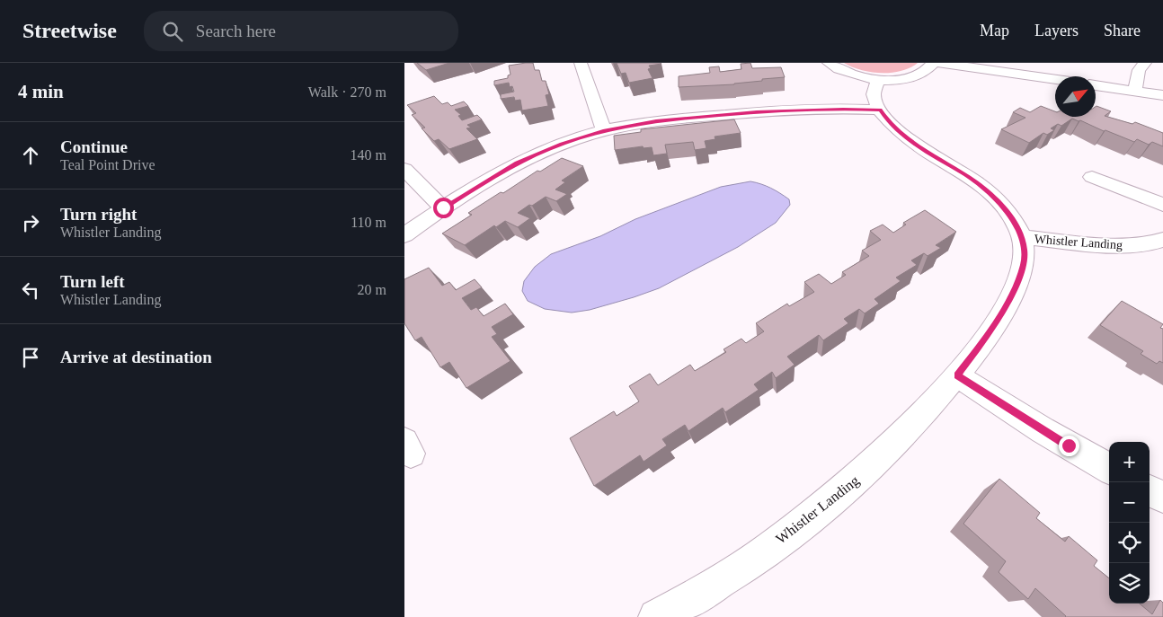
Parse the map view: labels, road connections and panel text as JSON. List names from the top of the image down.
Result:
{
  "streets": {
    "street": ["Whistler Landing"]
  },
  "north": "top right",
  "page": {
    "header": "Streetwise",
    "search": "Search here",
    "nav": ["Map", "Layers", "Share"],
    "heading": ["4 min", "Walk · 270 m"],
    "list": [
      ["Continue", "Teal Point Drive", "140 m"],
      ["Turn right", "Whistler Landing", "110 m"],
      ["Turn left", "Whistler Landing", "20 m"],
      "Arrive at destination"
    ],
    "map_buttons": ["+", "−"]
  }
}
